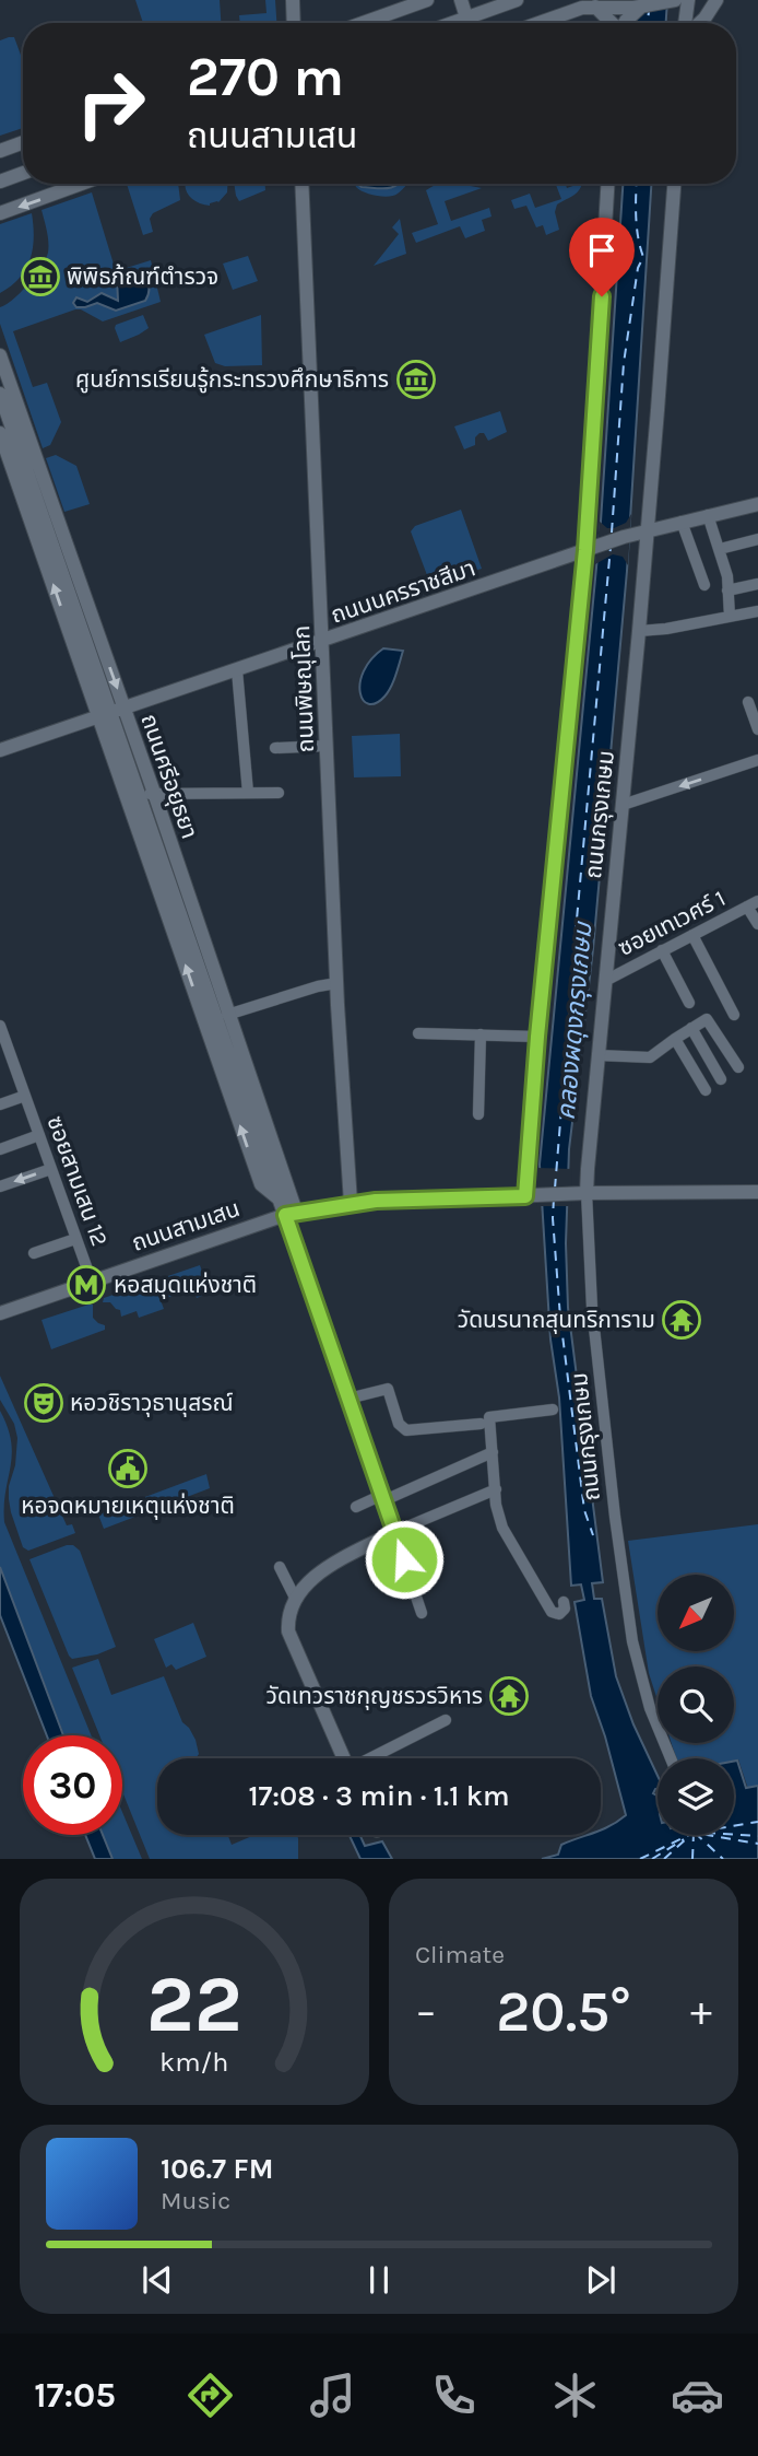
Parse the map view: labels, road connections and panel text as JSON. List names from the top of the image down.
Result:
{
  "streets": {
    "main road": [
      "ถนนนครราชสีมา",
      "ถนนพิษณุโลก",
      "ถนนศรีอยุธยา",
      "ถนนกรุงเกษม",
      "ถนนสามเสน"
    ],
    "street": ["ซอยเทเวศร์ 1", "ซอยสามเสน 12"]
  },
  "crossings": [
    ["ถนนนครราชสีมา", "ถนนพิษณุโลก"],
    ["ถนนนครราชสีมา", "ถนนศรีอยุธยา"],
    ["ถนนนครราชสีมา", "ถนนกรุงเกษม"],
    ["ถนนพิษณุโลก", "ถนนสามเสน"],
    ["ถนนศรีอยุธยา", "ถนนสามเสน"],
    ["ถนนกรุงเกษม", "ซอยเทเวศร์ 1"],
    ["ถนนกรุงเกษม", "ถนนสามเสน"],
    ["ซอยสามเสน 12", "ถนนสามเสน"]
  ],
  "water": ["คลองผดุงกรุงเกษม"],
  "places": {
    "museum": ["พิพิธภ้ณฑ์ตำรวจ", "ศูนย์การเรียนรู้กระทรวงศึกษาธิการ"],
    "metro station": ["หอสมุดแห่งชาติ"],
    "temple": ["วัดนรนาถสุนทริการาม", "วัดเทวราชกุญชรวรวิหาร"],
    "theatre": ["หอวชิราวุธานุสรณ์"],
    "public building": ["หอจดหมายเหตุแห่งชาติ"]
  },
  "north": "bottom left",
  "page": {
    "turn": ["270 m", "ถนนสามเสน"],
    "limit": "30",
    "trip": "17:08 · 3 min · 1.1 km",
    "tile": "Climate",
    "heat": ["−", "20.5°", "+"],
    "song": ["106.7 FM", "Music"],
    "tabs": "17:05",
    "gauge": ["22", "km/h"]
  }
}
